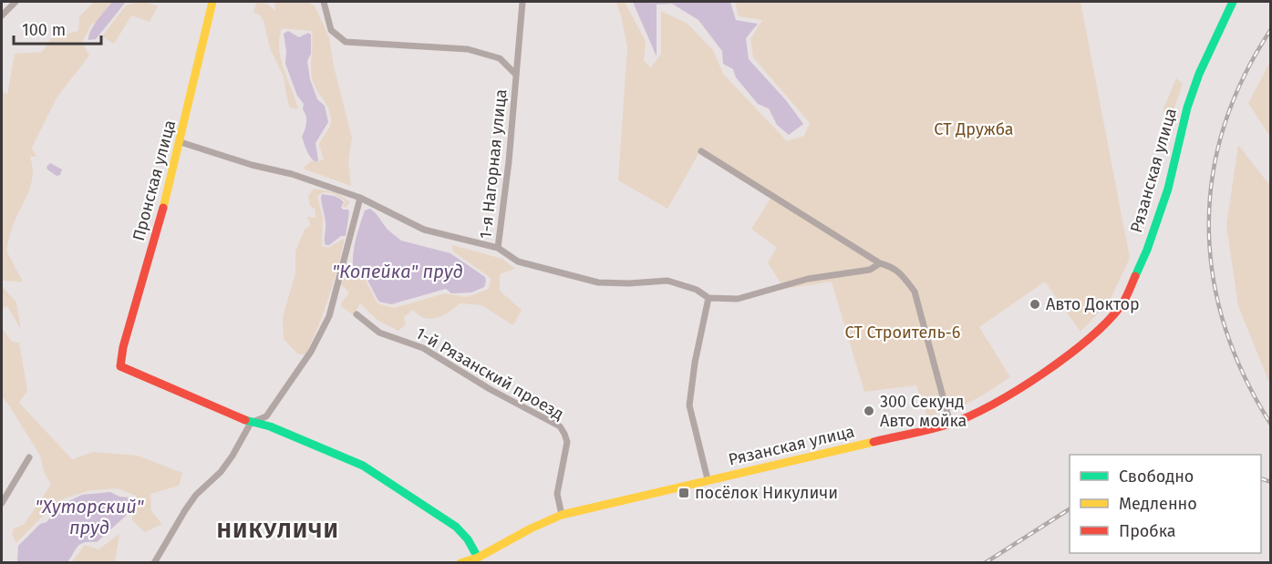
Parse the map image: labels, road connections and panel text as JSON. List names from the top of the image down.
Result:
{
  "streets": {
    "street": [
      "1-я Нагорная улица",
      "Рязанская улица",
      "Пронская улица",
      "1-й Рязанский проезд"
    ]
  },
  "crossings": [
    ["1-я Нагорная улица", "Пронская улица"],
    ["Рязанская улица", "1-й Рязанский проезд"]
  ],
  "districts": ["НИКУЛИЧИ"],
  "water": ["\"Копейка\" пруд", "\"Хуторский\" пруд"],
  "parks": ["СТ Дружба", "СТ Строитель-6"],
  "places": {
    "other": ["Авто Доктор", "300 Секунд Авто мойка"],
    "transit": ["посёлок Никуличи"]
  },
  "legend": ["Свободно", "Медленно", "Пробка"],
  "scale_bar": "100 m"
}
